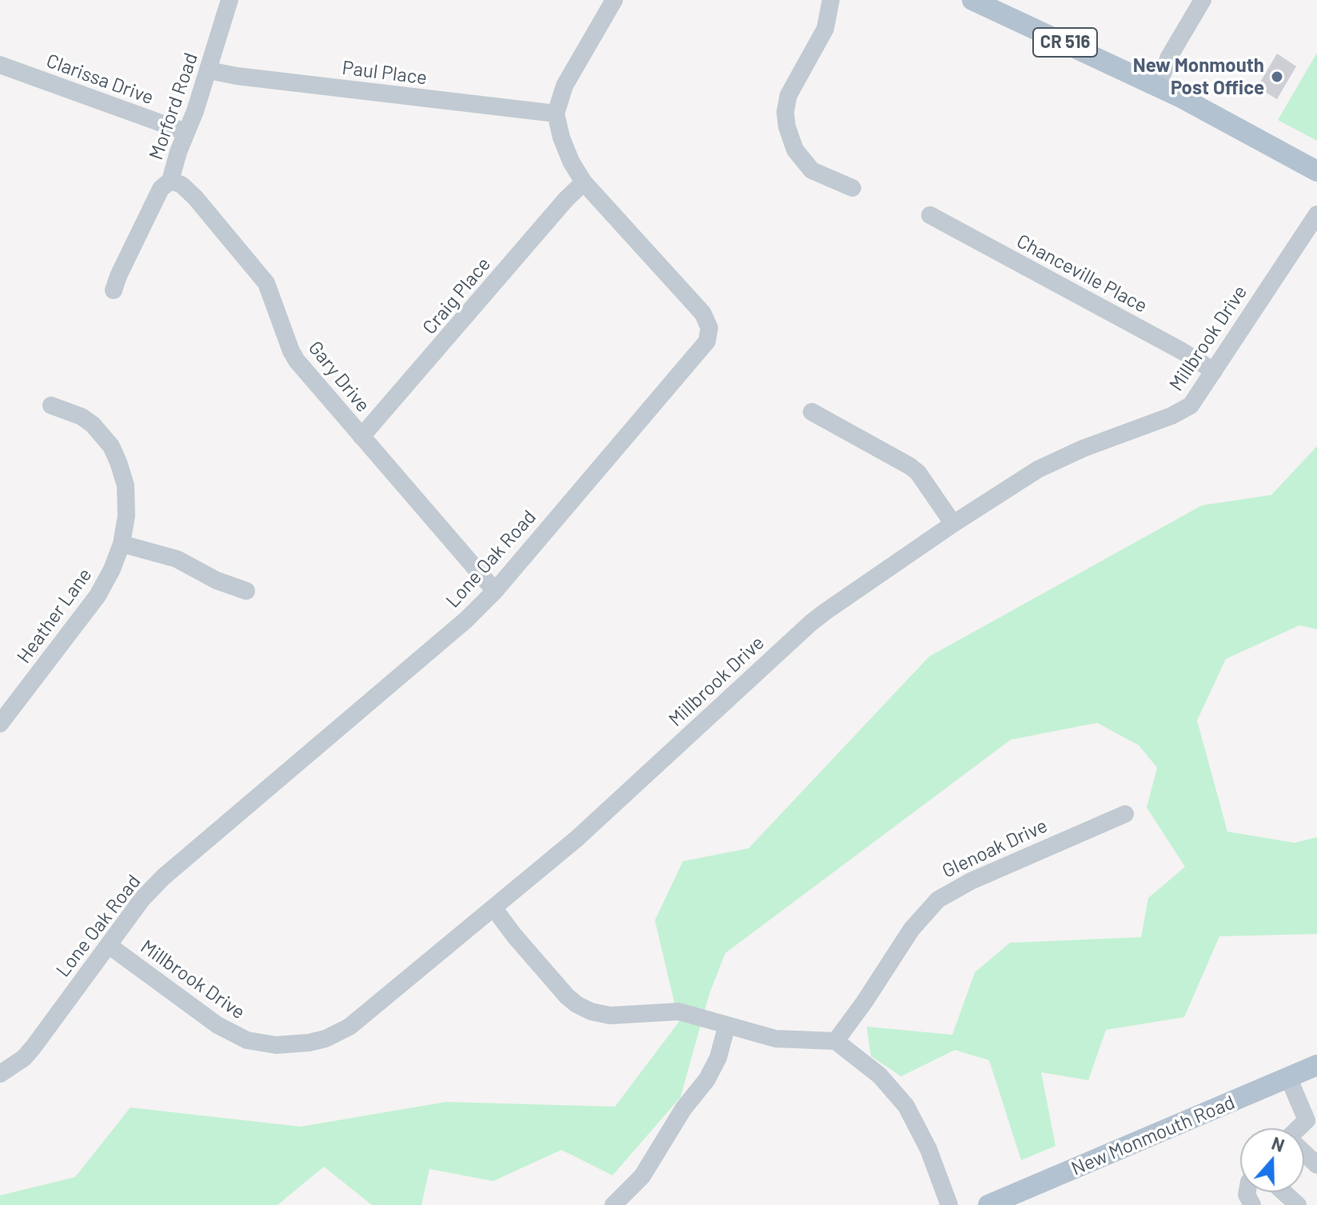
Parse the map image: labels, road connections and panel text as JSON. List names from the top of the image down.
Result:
{
  "streets": {
    "main road": ["CR 516", "New Monmouth Road"],
    "street": [
      "Paul Place",
      "Clarissa Drive",
      "Morford Road",
      "Chanceville Place",
      "Craig Place",
      "Millbrook Drive",
      "Gary Drive",
      "Lone Oak Road",
      "Heather Lane",
      "Glenoak Drive"
    ]
  },
  "crossings": [
    ["Paul Place", "Morford Road"],
    ["Paul Place", "Lone Oak Road"],
    ["Clarissa Drive", "Morford Road"],
    ["Morford Road", "Gary Drive"],
    ["Chanceville Place", "Millbrook Drive"],
    ["Craig Place", "Gary Drive"],
    ["Craig Place", "Lone Oak Road"],
    ["Millbrook Drive", "Lone Oak Road"],
    ["Gary Drive", "Lone Oak Road"]
  ],
  "places": ["New Monmouth Post Office"],
  "north": "top"
}
